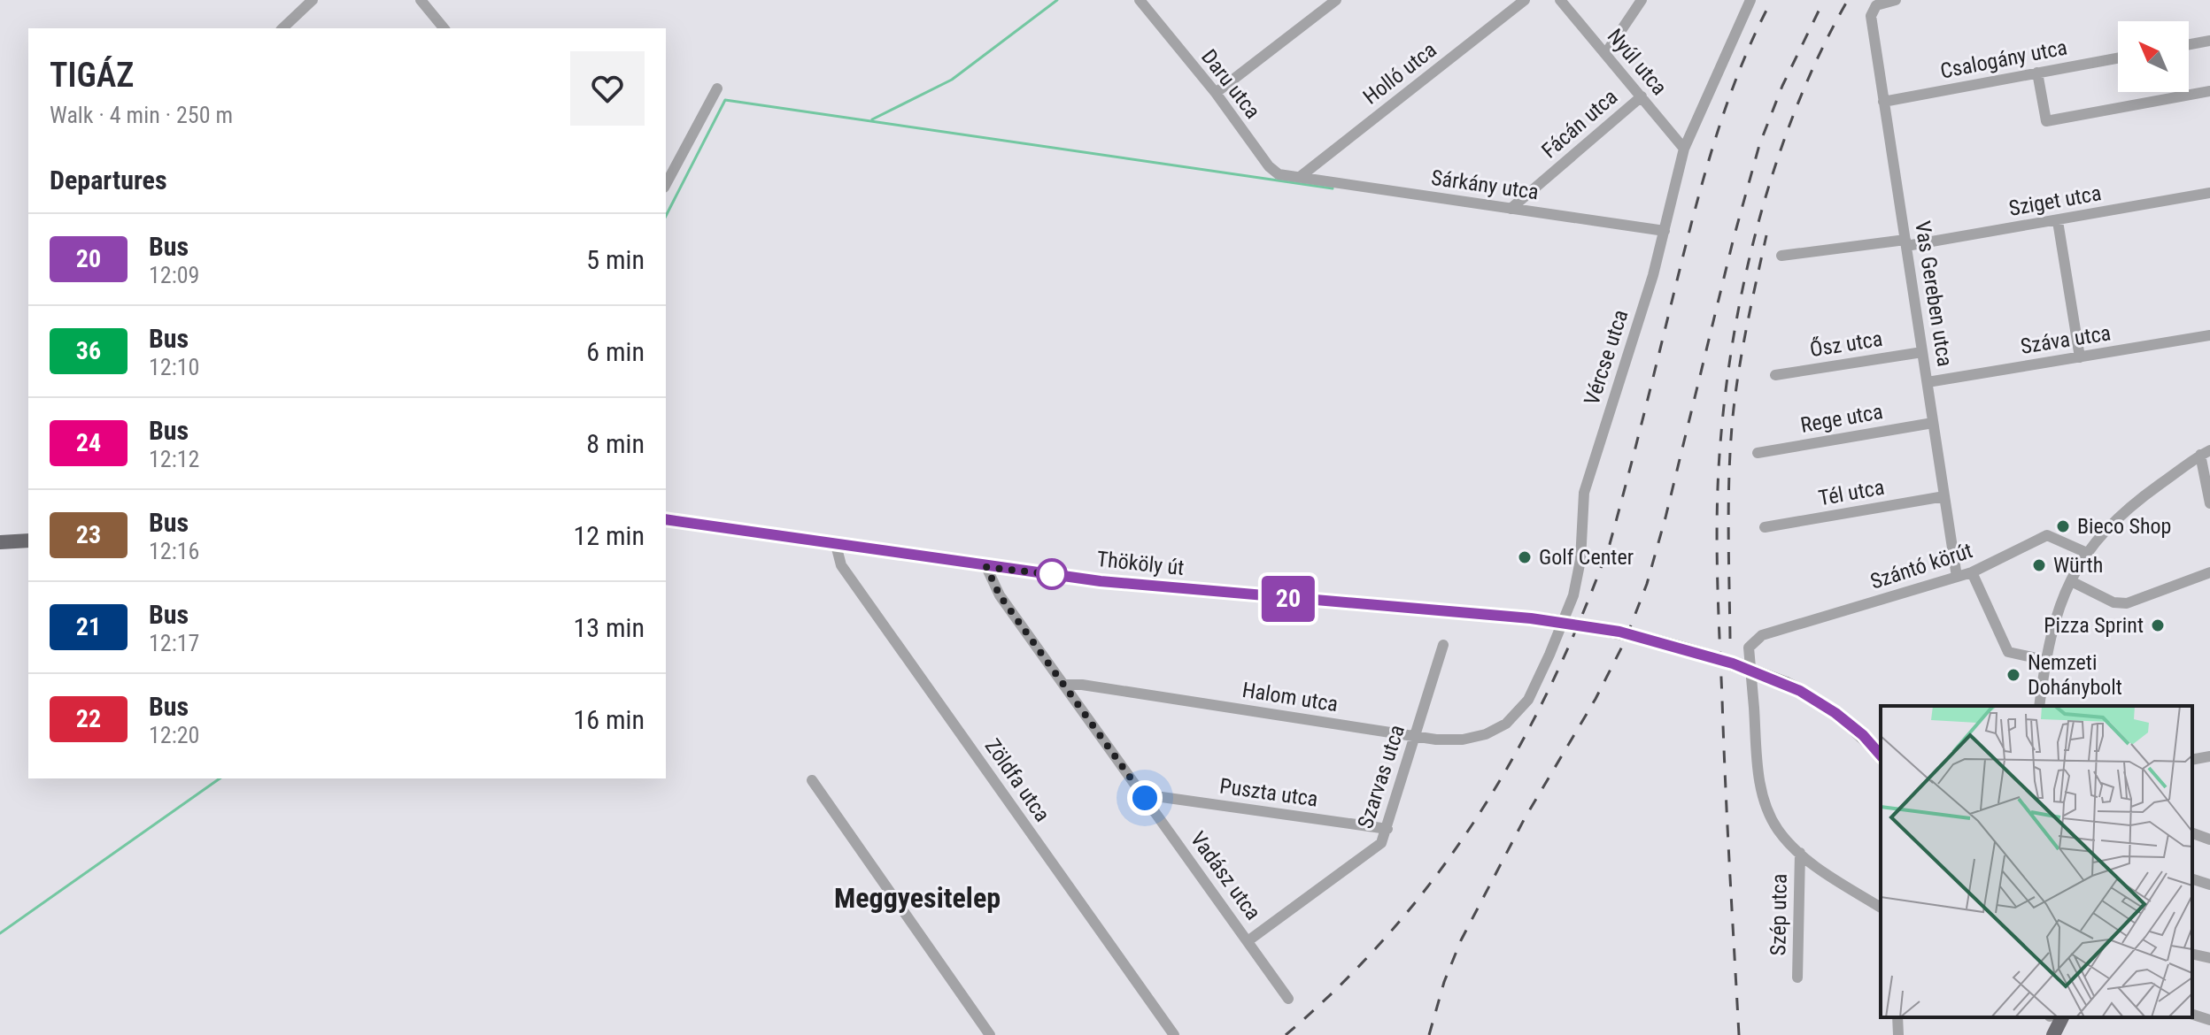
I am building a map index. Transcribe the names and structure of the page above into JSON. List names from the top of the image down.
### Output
{
  "streets": {
    "main road": ["Thököly út"],
    "street": [
      "Csalogány utca",
      "Nyúl utca",
      "Holló utca",
      "Daru utca",
      "Fácán utca",
      "Sárkány utca",
      "Sziget utca",
      "Vas Gereben utca",
      "Száva utca",
      "Ősz utca",
      "Vércse utca",
      "Rege utca",
      "Tél utca",
      "Szántó körút",
      "Halom utca",
      "Szarvas utca",
      "Zöldfa utca",
      "Puszta utca",
      "Vadász utca",
      "Szép utca"
    ]
  },
  "crossings": [
    ["Csalogány utca", "Vas Gereben utca"],
    ["Nyúl utca", "Fácán utca"],
    ["Nyúl utca", "Vércse utca"],
    ["Holló utca", "Daru utca"],
    ["Holló utca", "Sárkány utca"],
    ["Daru utca", "Sárkány utca"],
    ["Fácán utca", "Sárkány utca"],
    ["Sárkány utca", "Vércse utca"],
    ["Sziget utca", "Vas Gereben utca"],
    ["Vas Gereben utca", "Száva utca"],
    ["Vas Gereben utca", "Ősz utca"],
    ["Vas Gereben utca", "Rege utca"],
    ["Vas Gereben utca", "Tél utca"],
    ["Vas Gereben utca", "Szántó körút"],
    ["Vércse utca", "Halom utca"],
    ["Thököly út", "Zöldfa utca"],
    ["Thököly út", "Vadász utca"],
    ["Szántó körút", "Szép utca"],
    ["Halom utca", "Szarvas utca"],
    ["Halom utca", "Vadász utca"],
    ["Szarvas utca", "Puszta utca"],
    ["Szarvas utca", "Vadász utca"],
    ["Puszta utca", "Vadász utca"]
  ],
  "districts": ["Meggyesitelep"],
  "places": [
    "Bieco Shop",
    "Golf Center",
    "Würth",
    "Pizza Sprint",
    "Nemzeti Dohánybolt"
  ],
  "lines": ["bus line 20"],
  "north": "top left",
  "page": {
    "on_map": "20",
    "heading": [
      ["TIGÁZ", "Walk · 4 min · 250 m"],
      "Departures"
    ],
    "list": [
      {
        "mark": "20",
        "name": "Bus",
        "note": "12:09",
        "value": "5 min"
      },
      {
        "mark": "36",
        "name": "Bus",
        "note": "12:10",
        "value": "6 min"
      },
      {
        "mark": "24",
        "name": "Bus",
        "note": "12:12",
        "value": "8 min"
      },
      {
        "mark": "23",
        "name": "Bus",
        "note": "12:16",
        "value": "12 min"
      },
      {
        "mark": "21",
        "name": "Bus",
        "note": "12:17",
        "value": "13 min"
      },
      {
        "mark": "22",
        "name": "Bus",
        "note": "12:20",
        "value": "16 min"
      }
    ]
  }
}
